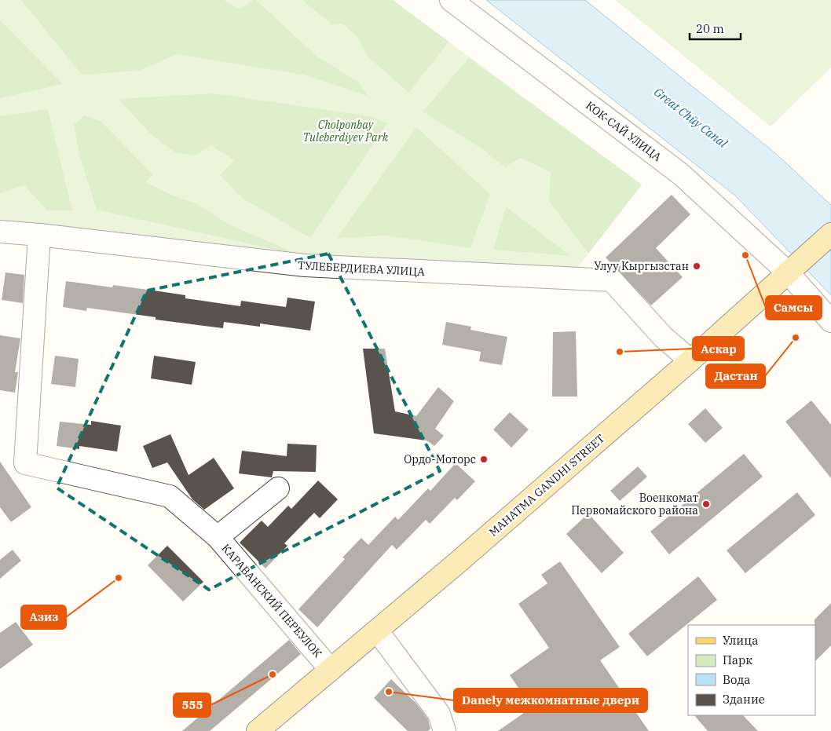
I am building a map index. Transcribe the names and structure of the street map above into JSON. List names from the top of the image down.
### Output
{
  "streets": {
    "main road": ["MAHATMA GANDHI STREET"],
    "street": ["КОК-САЙ УЛИЦА", "ТУЛЕБЕРДИЕВА УЛИЦА", "КАРАВАНСКИЙ ПЕРЕУЛОК"]
  },
  "crossings": [
    ["КОК-САЙ УЛИЦА", "MAHATMA GANDHI STREET"],
    ["ТУЛЕБЕРДИЕВА УЛИЦА", "MAHATMA GANDHI STREET"],
    ["MAHATMA GANDHI STREET", "КАРАВАНСКИЙ ПЕРЕУЛОК"]
  ],
  "water": ["Great Chüy Canal"],
  "parks": ["Cholponbay Tuleberdiyev Park"],
  "places": [
    "Самсы",
    "Улуу Кыргызстан",
    "Дастан",
    "Аскар",
    "Ордо-Моторс",
    "Военкомат Первомайского района",
    "Азиз",
    "555",
    "Danely межкомнатные двери"
  ],
  "legend": [
    "Улица",
    "Парк",
    "Вода",
    "Здание"
  ],
  "scale_bar": "20 m"
}
